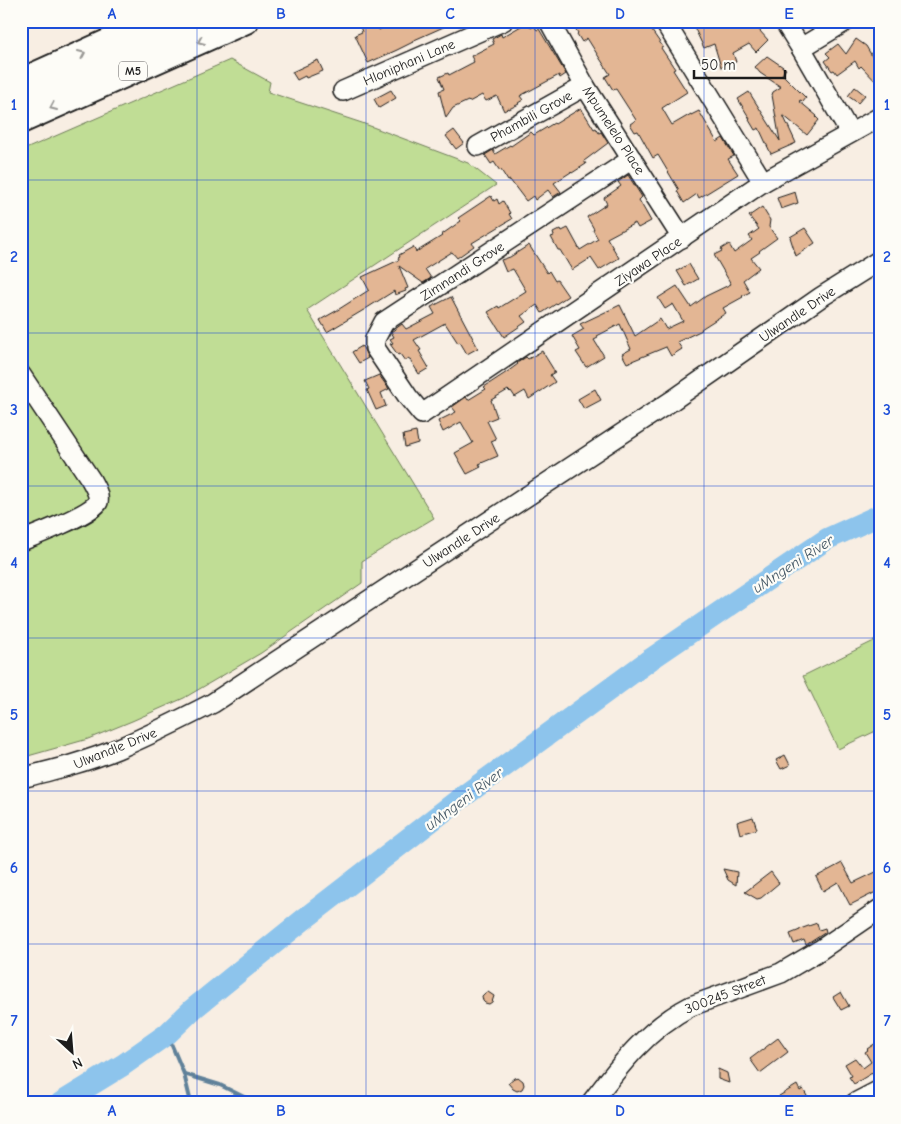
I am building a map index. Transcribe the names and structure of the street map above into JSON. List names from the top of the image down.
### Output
{
  "streets": {
    "main road": ["M5"],
    "street": [
      "Hloniphani Lane",
      "Phambili Grove",
      "Mpumelelo Place",
      "Ziyawa Place",
      "Zimnandi Grove",
      "Ulwandle Drive",
      "300245 Street"
    ]
  },
  "crossings": [
    ["Phambili Grove", "Mpumelelo Place"],
    ["Mpumelelo Place", "Ziyawa Place"],
    ["Mpumelelo Place", "Zimnandi Grove"],
    ["Ziyawa Place", "Zimnandi Grove"]
  ],
  "water": ["uMngeni River"],
  "scale_bar": "50 m",
  "north": "bottom right",
  "grid": {
    "columns": [
      "A",
      "B",
      "C",
      "D",
      "E"
    ],
    "rows": [
      "1",
      "2",
      "3",
      "4",
      "5",
      "6",
      "7"
    ]
  }
}
